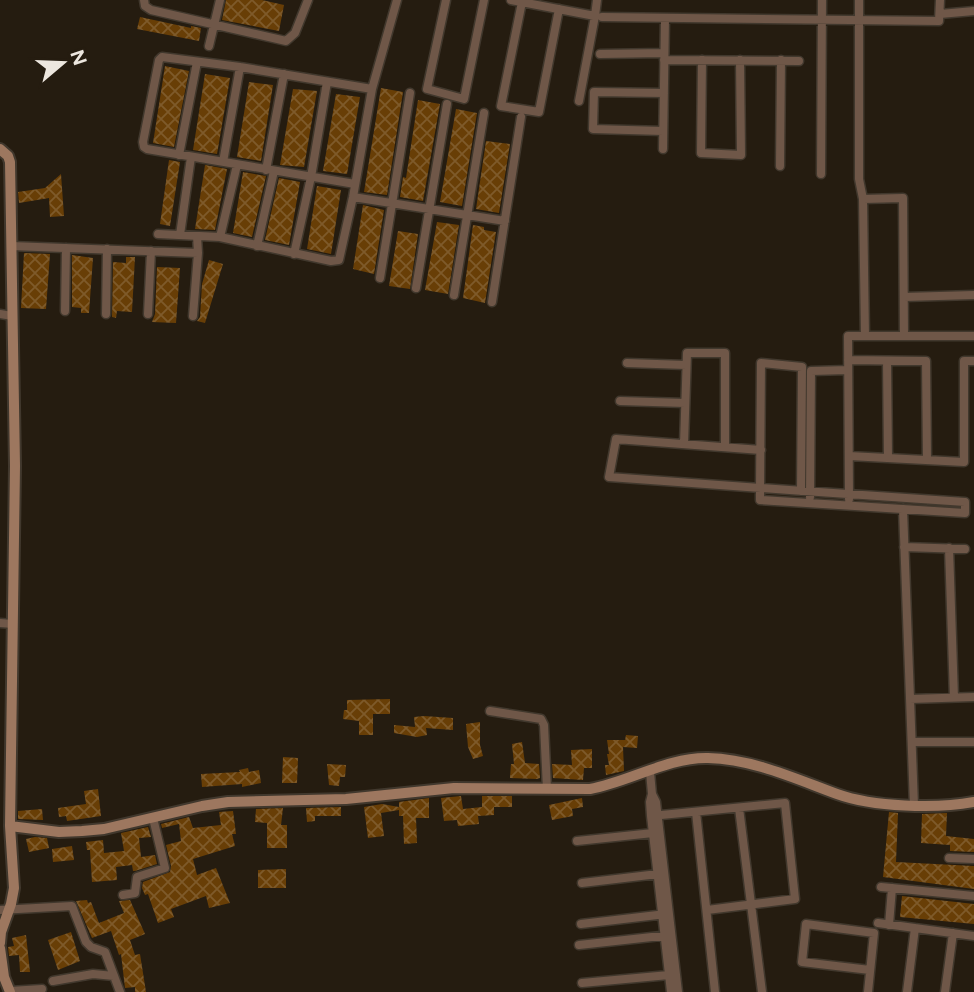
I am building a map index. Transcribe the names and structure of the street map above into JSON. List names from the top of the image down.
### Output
{
  "north": "right"
}
